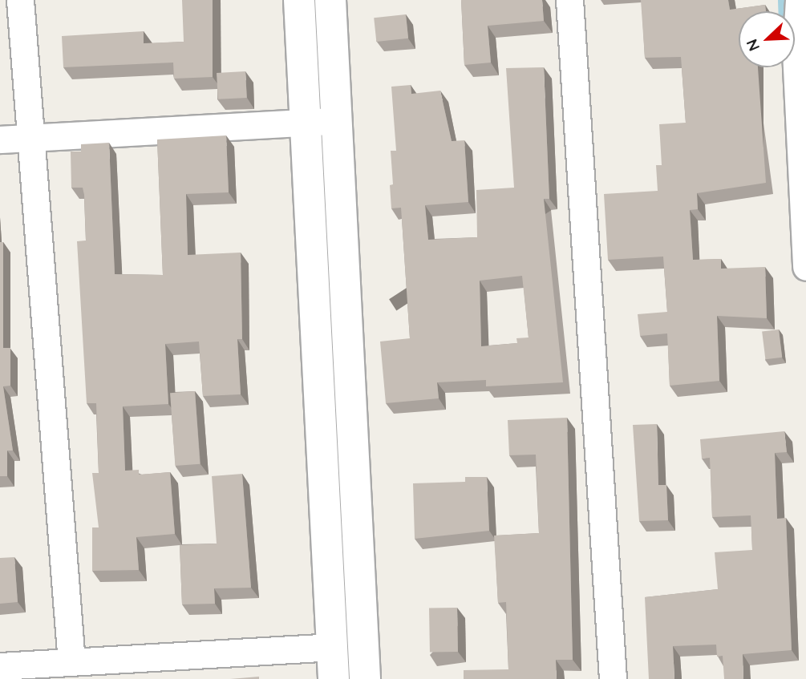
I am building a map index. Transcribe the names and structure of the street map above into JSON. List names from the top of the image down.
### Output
{
  "north": "bottom left"
}
